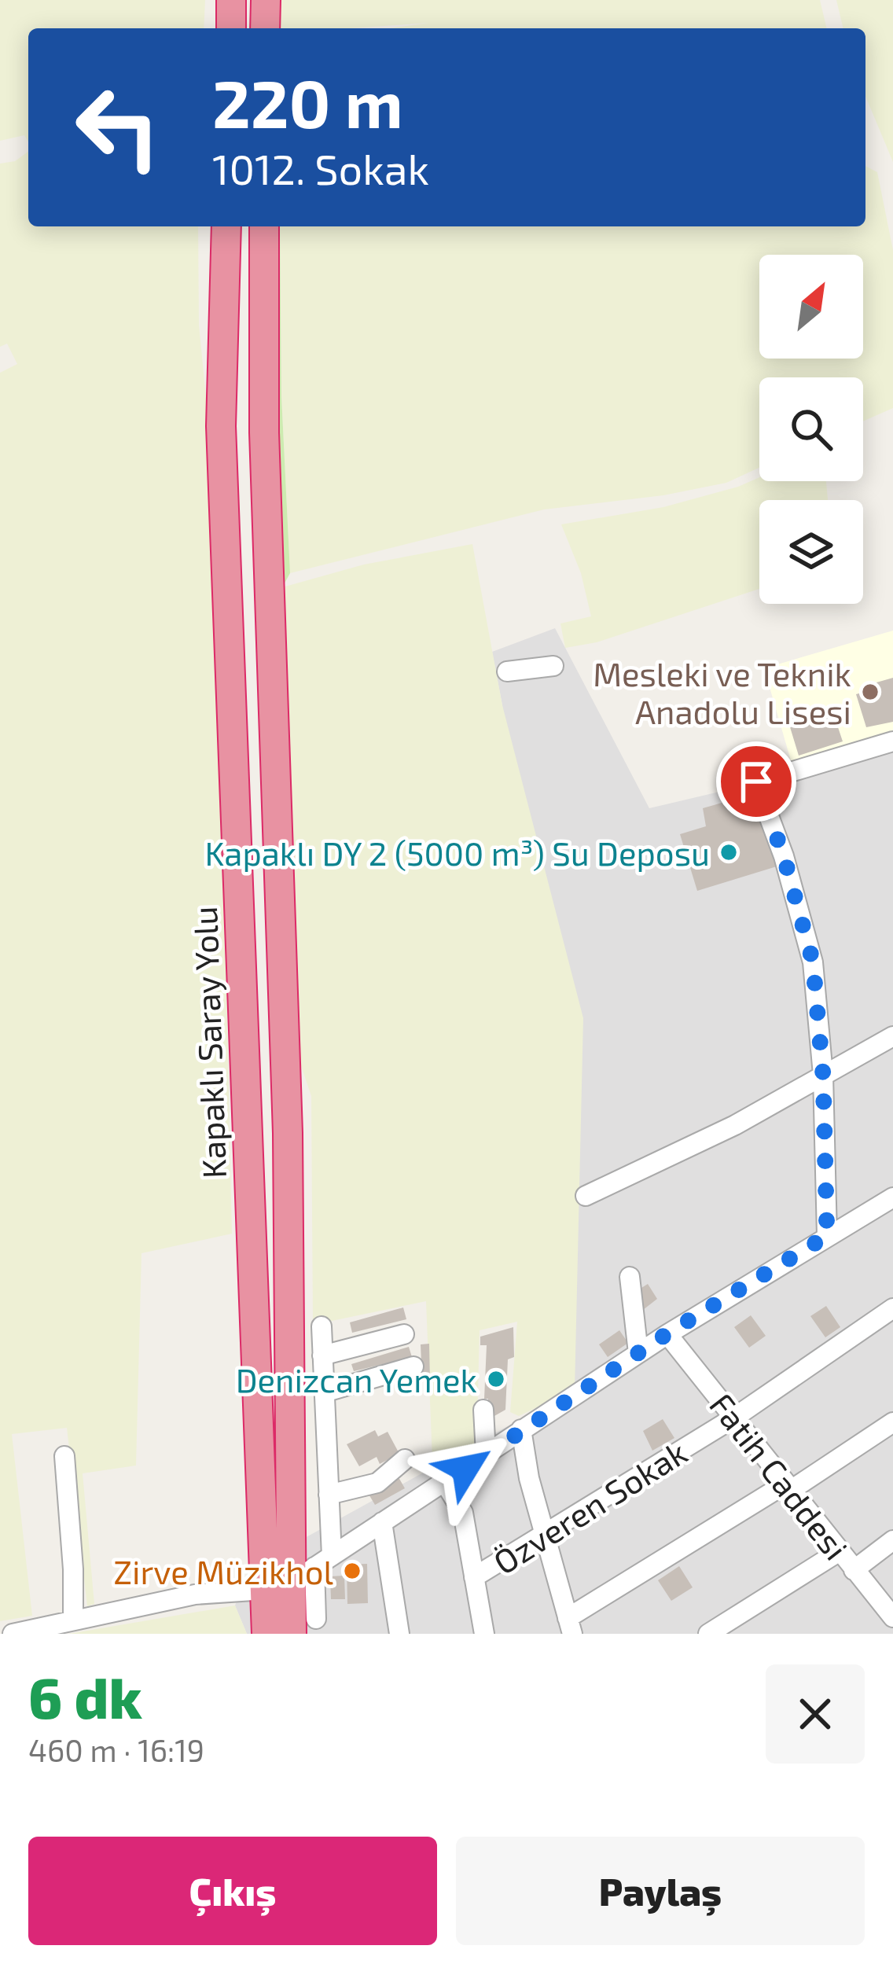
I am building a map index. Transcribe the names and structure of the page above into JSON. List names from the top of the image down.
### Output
{
  "streets": {
    "highway": ["Kapaklı Saray Yolu"],
    "street": ["Fatih Caddesi", "Özveren Sokak"]
  },
  "crossings": [
    ["Fatih Caddesi", "Özveren Sokak"]
  ],
  "places": [
    "Mesleki ve Teknik Anadolu Lisesi",
    "Kapaklı DY 2 (5000 m³) Su Deposu",
    "Denizcan Yemek",
    "Zirve Müzikhol"
  ],
  "north": "top right",
  "page": {
    "turn": ["220 m", "1012. Sokak"],
    "heading": ["6 dk", "460 m · 16:19"],
    "buttons": ["Çıkış", "Paylaş"]
  }
}
